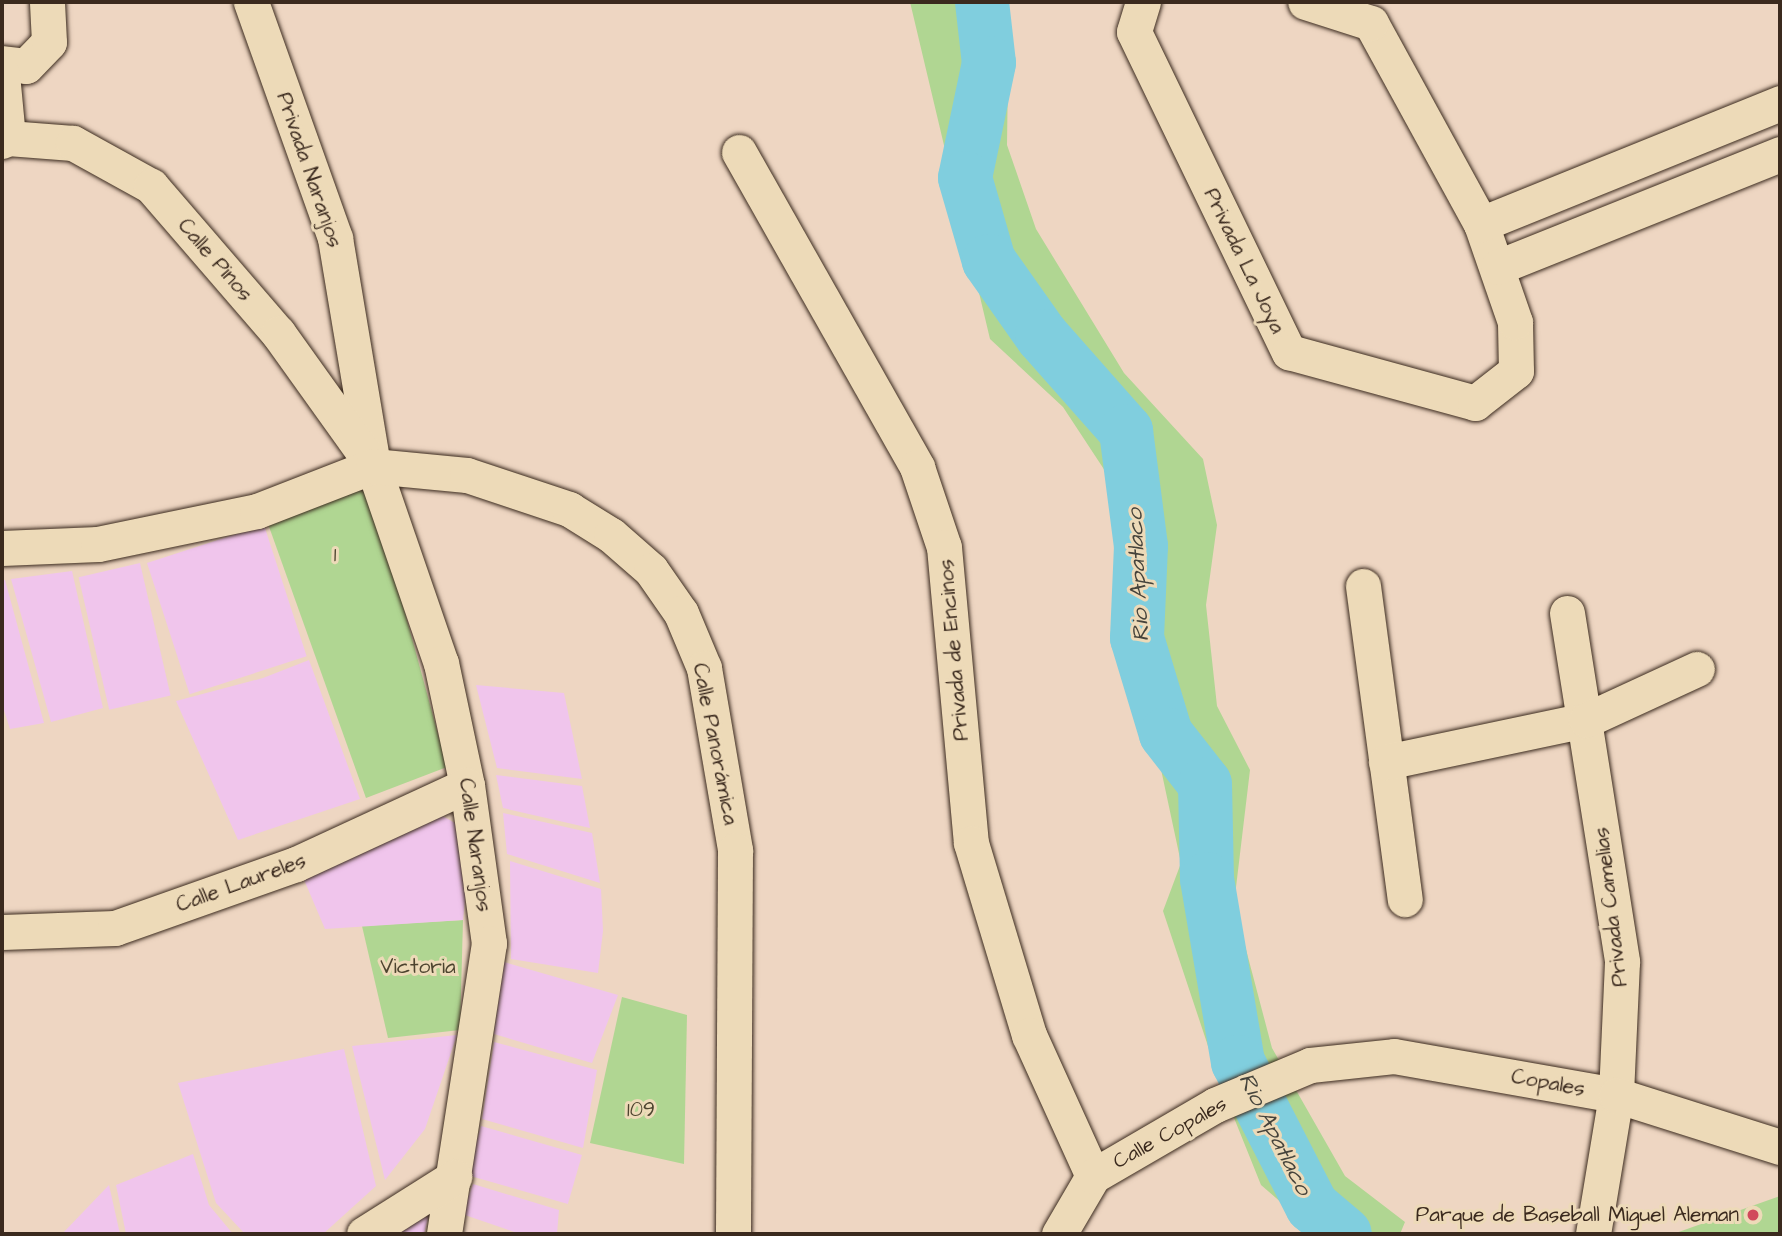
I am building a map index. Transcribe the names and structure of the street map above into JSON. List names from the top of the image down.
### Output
{
  "streets": {
    "street": [
      "Privada Naranjos",
      "Calle Pinos",
      "Privada La Joya",
      "Privada de Encinos",
      "Calle Panorámica",
      "Calle Naranjos",
      "Calle Laureles",
      "Privada Camelias",
      "Copales",
      "Calle Copales"
    ]
  },
  "crossings": [
    ["Privada Naranjos", "Calle Pinos"],
    ["Privada Naranjos", "Calle Panorámica"],
    ["Privada Naranjos", "Calle Naranjos"],
    ["Calle Pinos", "Calle Panorámica"],
    ["Calle Pinos", "Calle Naranjos"],
    ["Privada de Encinos", "Calle Copales"],
    ["Calle Panorámica", "Calle Naranjos"],
    ["Calle Naranjos", "Calle Laureles"],
    ["Privada Camelias", "Copales"],
    ["Copales", "Calle Copales"]
  ],
  "water": ["Rio Apatlaco"],
  "parks": ["1", "Victoria", "109"],
  "places": ["Parque de Baseball Miguel Aleman"]
}
